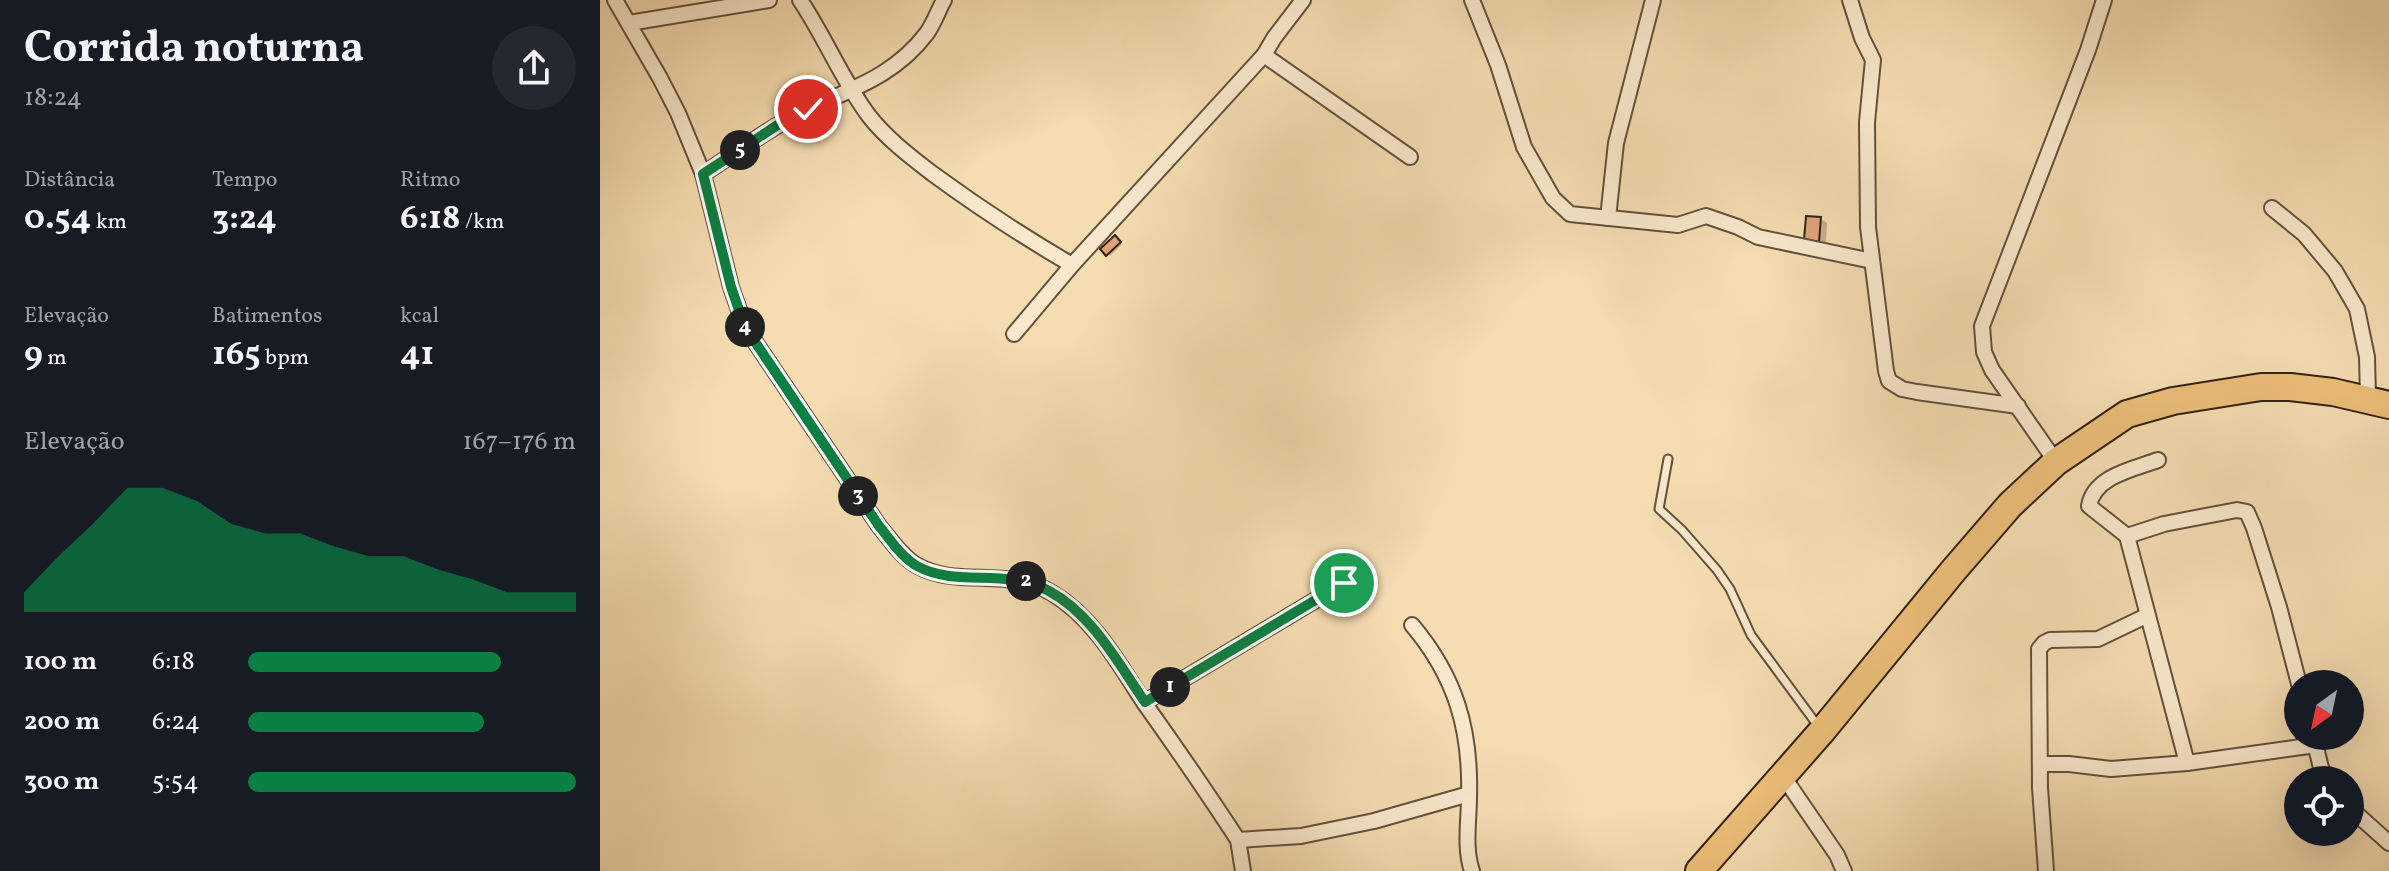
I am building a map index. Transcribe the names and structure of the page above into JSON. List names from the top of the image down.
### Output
{
  "north": "bottom left",
  "page": {
    "heading": ["Corrida noturna", "18:24"],
    "pins": [
      "5",
      "4",
      "3",
      "2",
      "1"
    ],
    "stats": [
      ["Distância", "0.54 km"],
      ["Tempo", "3:24"],
      ["Ritmo", "6:18 /km"],
      ["Elevação", "9 m"],
      ["Batimentos", "165 bpm"],
      ["kcal", "41"]
    ],
    "chart": ["Elevação", "167–176 m"],
    "list": [
      {
        "name": "100 m",
        "note": "6:18"
      },
      {
        "name": "200 m",
        "note": "6:24"
      },
      {
        "name": "300 m",
        "note": "5:54"
      }
    ]
  }
}
